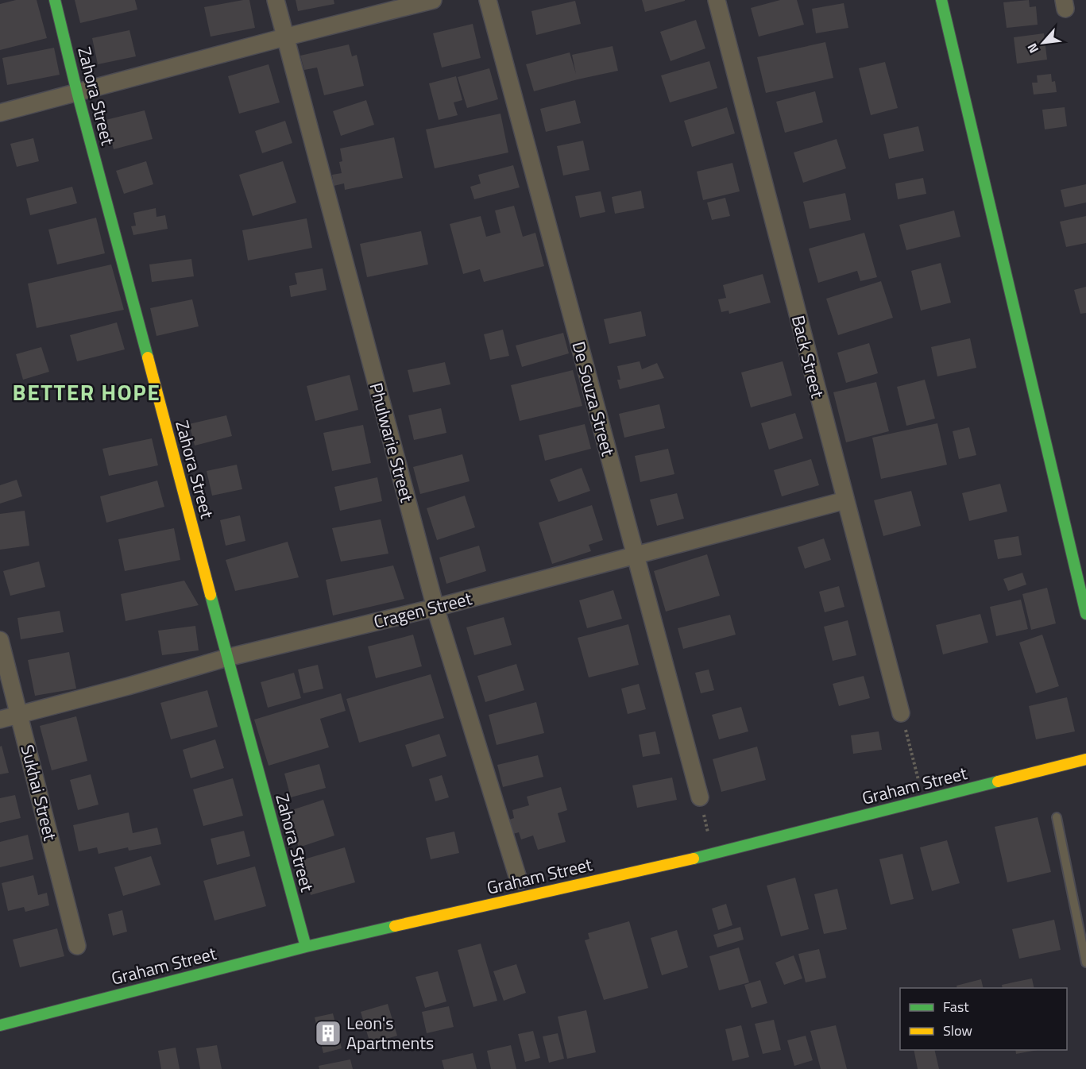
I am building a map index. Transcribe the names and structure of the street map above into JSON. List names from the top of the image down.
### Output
{
  "streets": {
    "street": [
      "Zahora Street",
      "Back Street",
      "De Souza Street",
      "Phulwarie Street",
      "Cragen Street",
      "Graham Street",
      "Sukhai Street"
    ]
  },
  "crossings": [
    ["Zahora Street", "Cragen Street"],
    ["Zahora Street", "Graham Street"],
    ["Back Street", "Cragen Street"],
    ["De Souza Street", "Cragen Street"],
    ["Phulwarie Street", "Cragen Street"],
    ["Cragen Street", "Sukhai Street"]
  ],
  "districts": ["BETTER HOPE"],
  "places": {
    "building": ["Leon's Apartments"]
  },
  "legend": ["Fast", "Slow"],
  "north": "bottom left"
}
